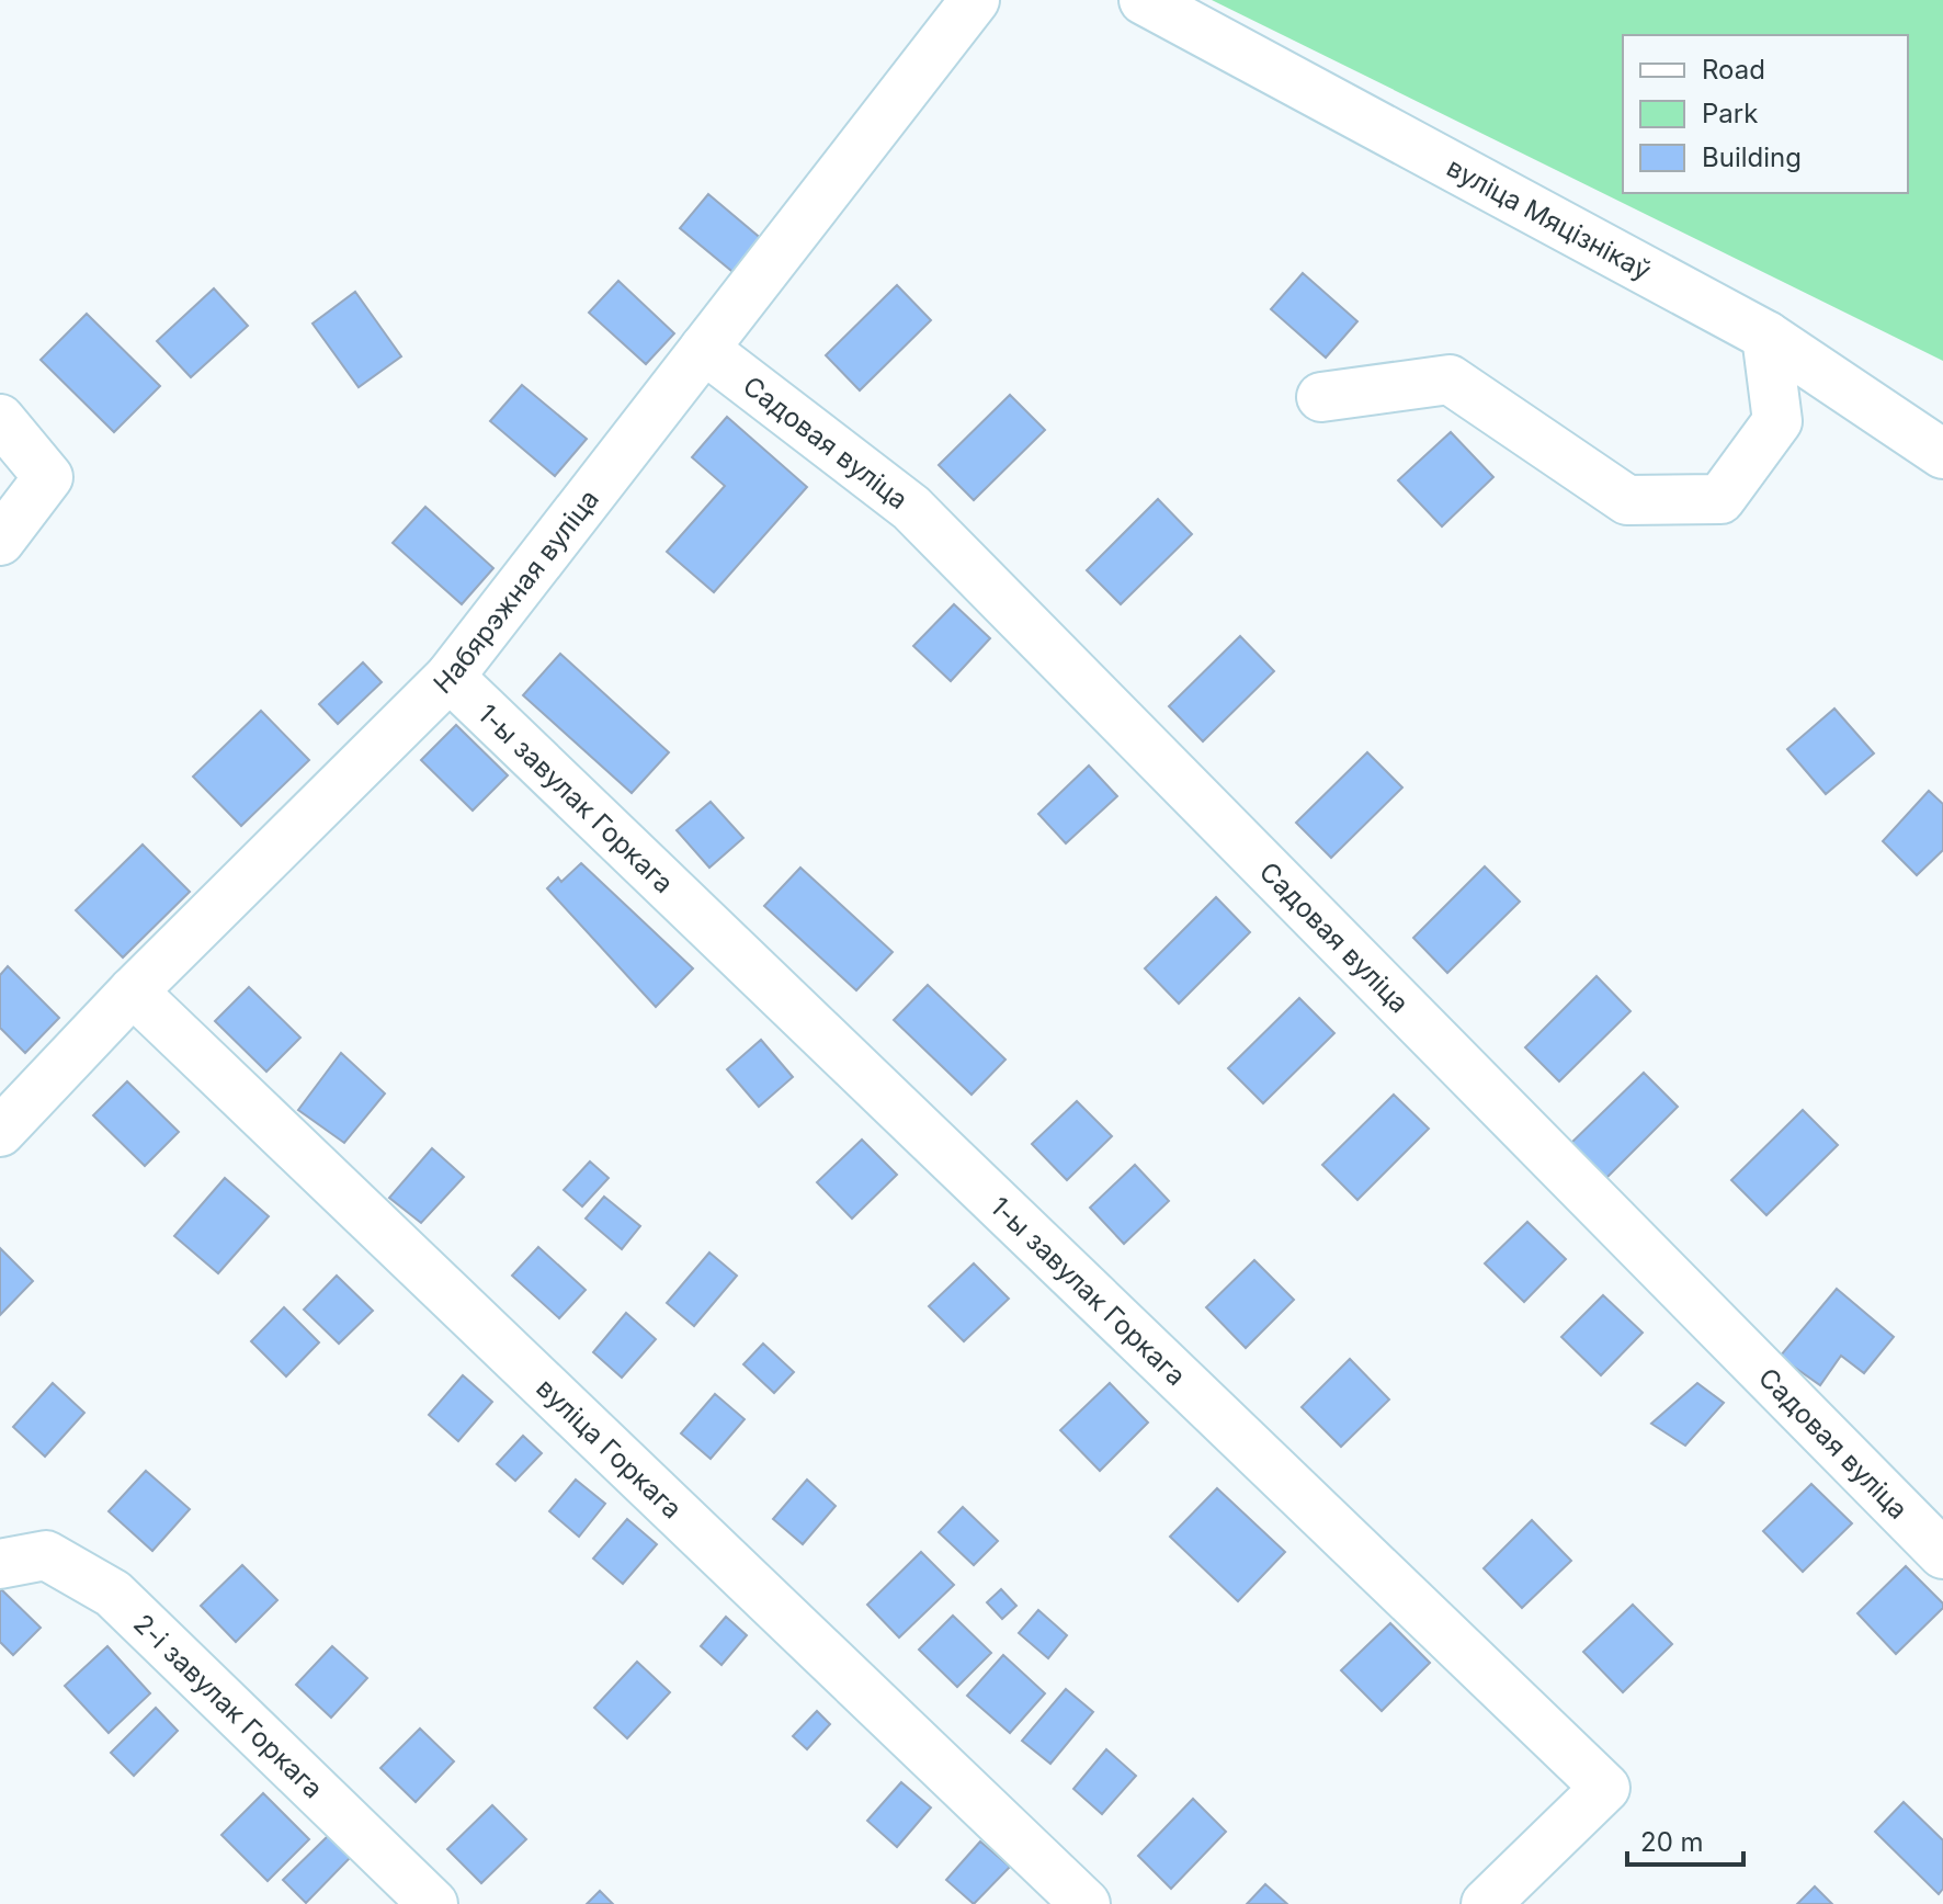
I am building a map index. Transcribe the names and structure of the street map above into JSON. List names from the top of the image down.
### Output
{
  "streets": {
    "street": [
      "вуліца Мяцізнікаў",
      "Садовая вуліца",
      "Набярэжная вуліца",
      "1-ы завулак Горкага",
      "вуліца Горкага",
      "2-і завулак Горкага"
    ]
  },
  "crossings": [
    ["Садовая вуліца", "Набярэжная вуліца"],
    ["Набярэжная вуліца", "1-ы завулак Горкага"],
    ["Набярэжная вуліца", "вуліца Горкага"]
  ],
  "legend": ["Road", "Park", "Building"],
  "scale_bar": "20 m"
}
